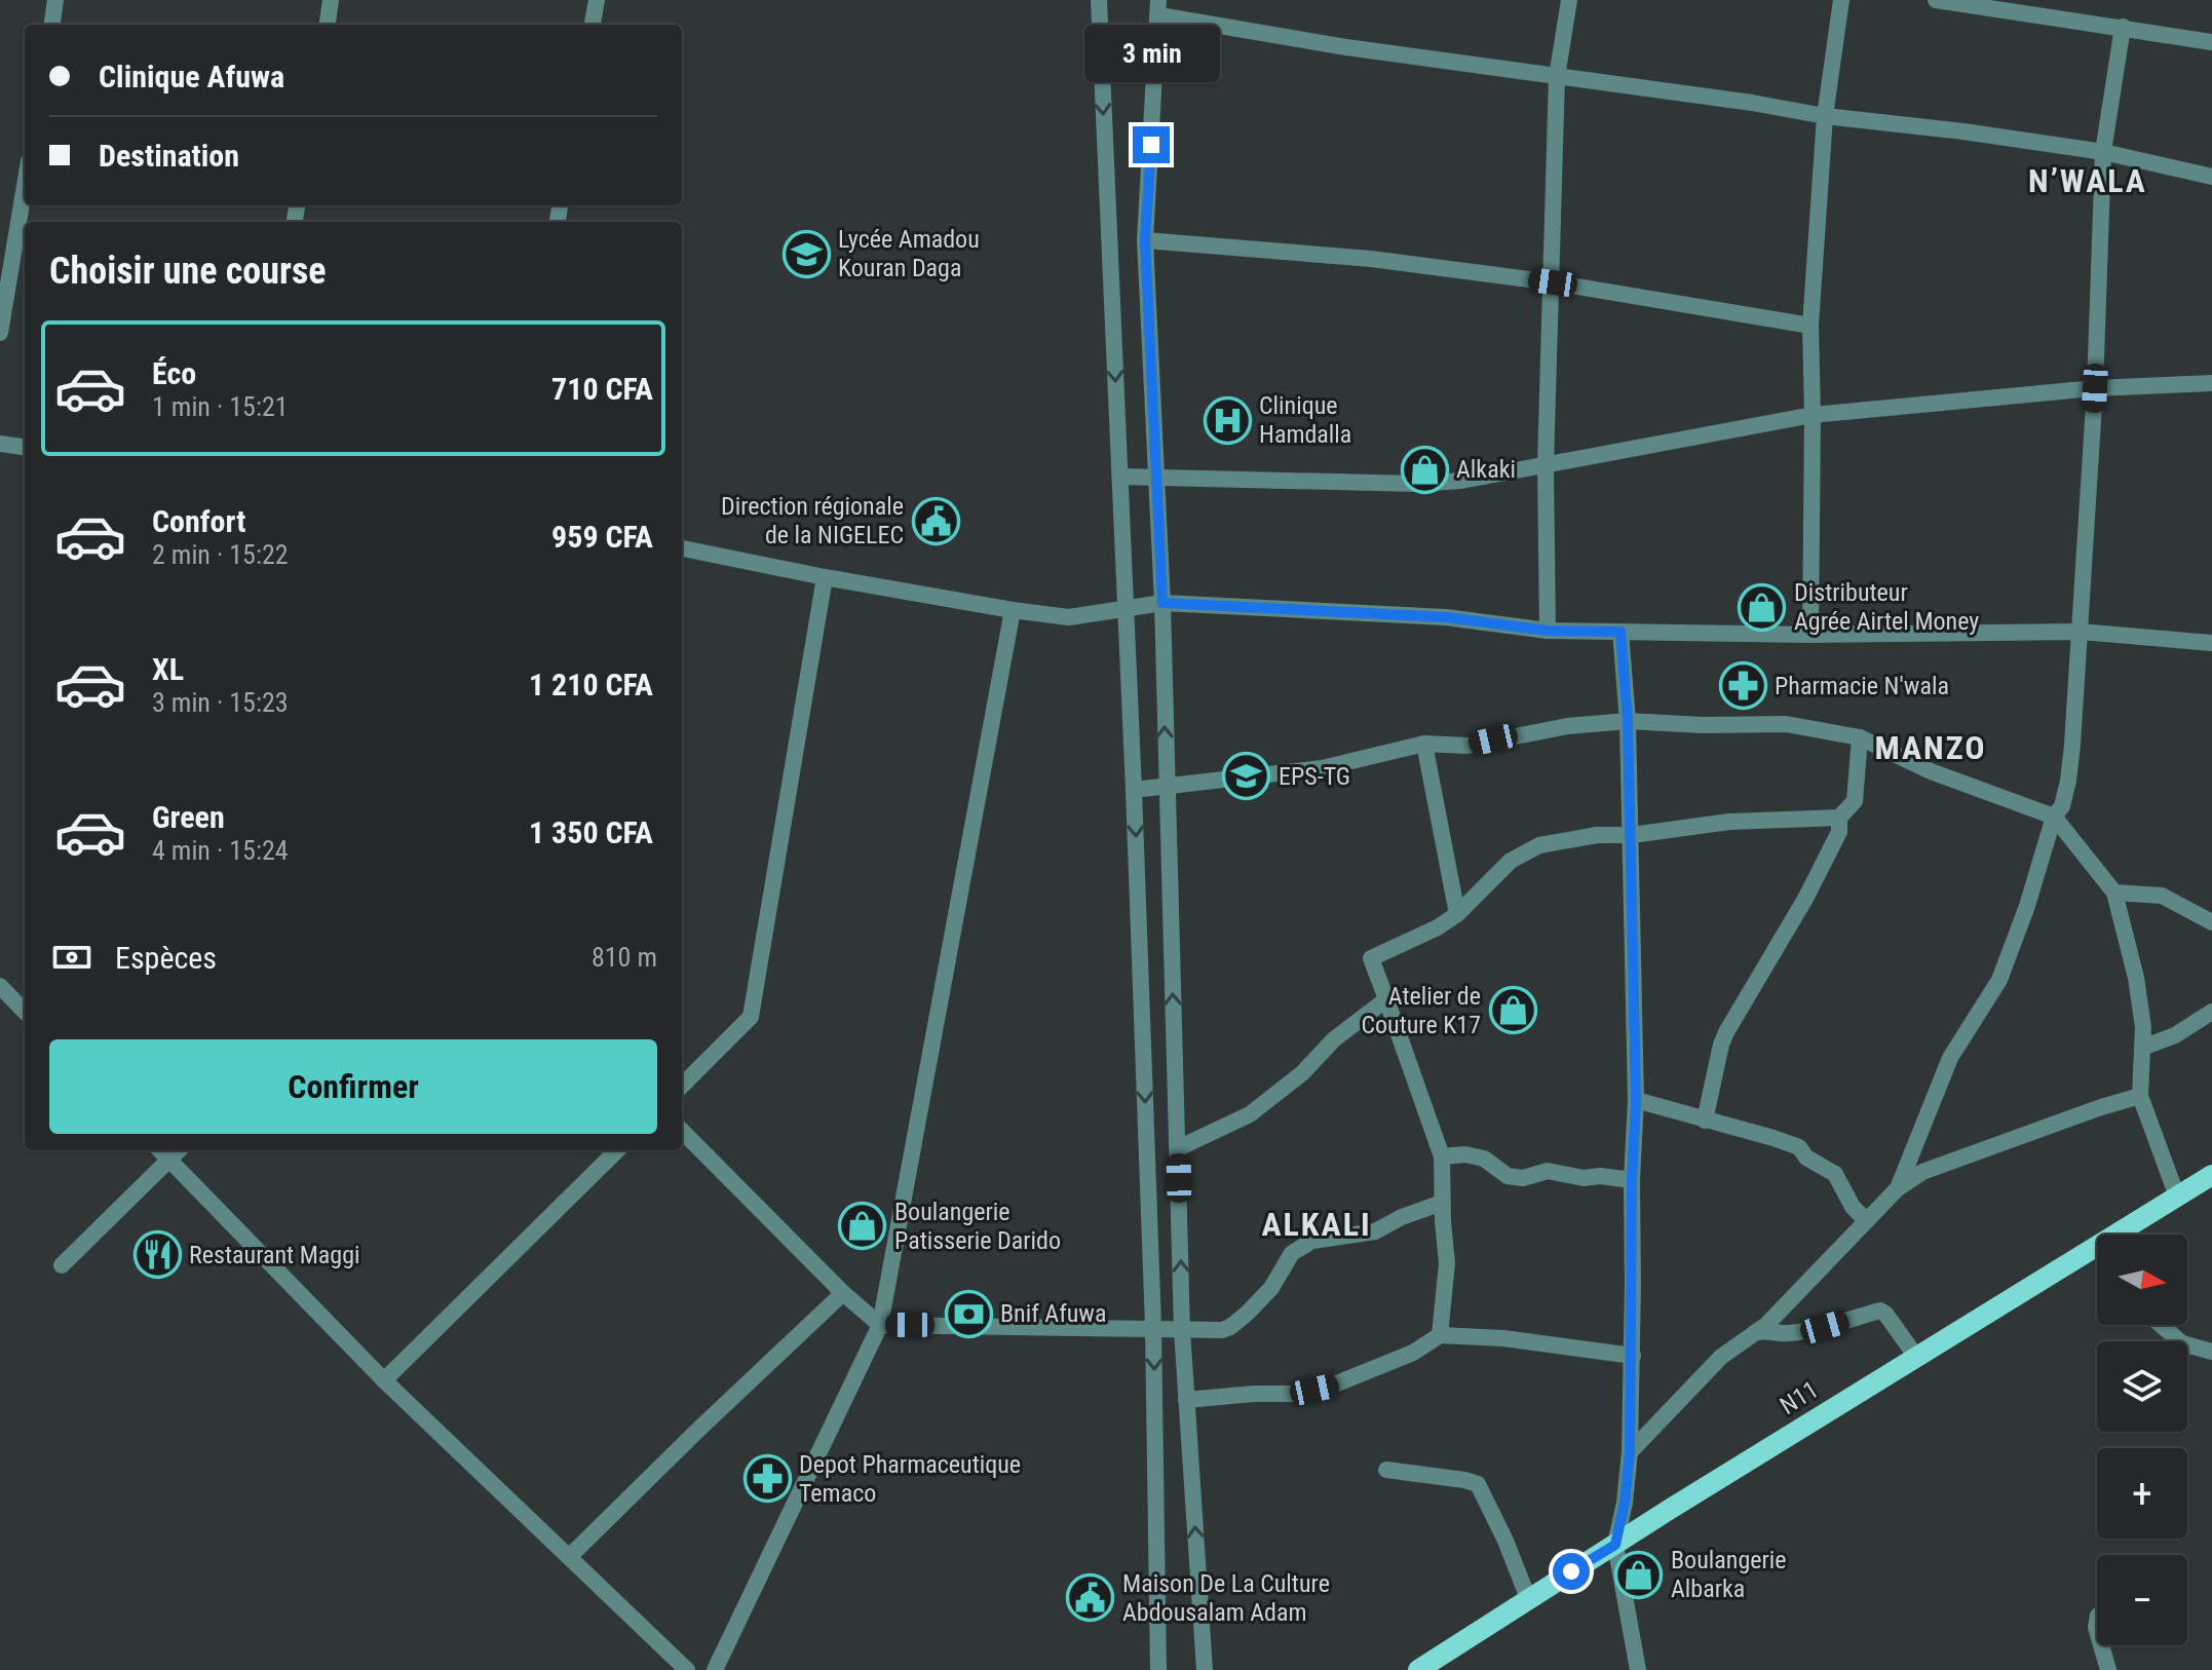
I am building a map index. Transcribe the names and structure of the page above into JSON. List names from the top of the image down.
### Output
{
  "streets": {
    "main road": ["N11"]
  },
  "districts": ["N’WALA", "MANZO", "ALKALI"],
  "places": {
    "school or university": ["Lycée Amadou Kouran Daga", "EPS-TG"],
    "hospital": ["Clinique Hamdalla"],
    "shop": [
      "Alkaki",
      "Distributeur Agrée Airtel Money",
      "Atelier de Couture K17",
      "Boulangerie Patisserie Darido",
      "Boulangerie Albarka"
    ],
    "public building": ["Direction régionale de la NIGELEC", "Maison De La Culture Abdousalam Adam"],
    "pharmacy": ["Pharmacie N'wala", "Depot Pharmaceutique Temaco"],
    "restaurant": ["Restaurant Maggi"],
    "bank": ["Bnif Afuwa"]
  },
  "north": "right",
  "page": {
    "bubble": "3 min",
    "banner": ["Clinique Afuwa", "Destination"],
    "heading": "Choisir une course",
    "list": [
      {
        "name": "Éco",
        "note": "1 min · 15:21",
        "value": "710 CFA"
      },
      {
        "name": "Confort",
        "note": "2 min · 15:22",
        "value": "959 CFA"
      },
      {
        "name": "XL",
        "note": "3 min · 15:23",
        "value": "1 210 CFA"
      },
      {
        "name": "Green",
        "note": "4 min · 15:24",
        "value": "1 350 CFA"
      }
    ],
    "pay": ["Espèces", "810 m"],
    "buttons": "Confirmer",
    "map_buttons": ["+", "−"]
  }
}
